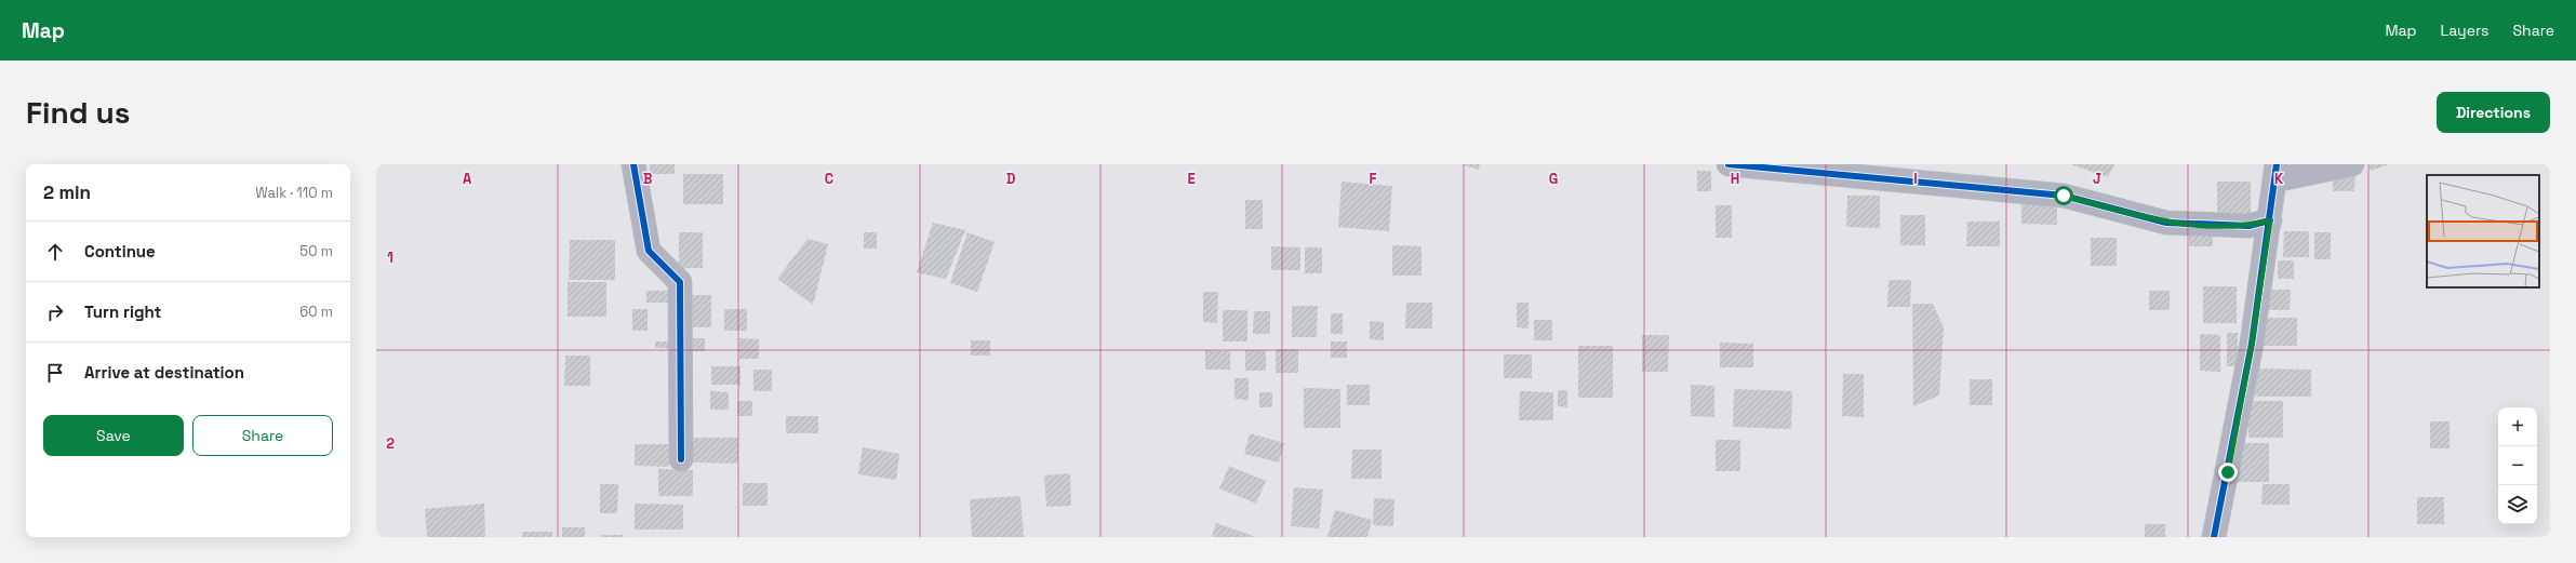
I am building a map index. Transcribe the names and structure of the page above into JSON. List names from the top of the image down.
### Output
{
  "page": {
    "header": "Map",
    "nav": ["Map", "Layers", "Share"],
    "buttons": [
      "Directions",
      ["Save", "Share"]
    ],
    "title": "Find us",
    "heading": ["2 min", "Walk · 110 m"],
    "list": [
      ["Continue", "50 m"],
      ["Turn right", "60 m"],
      "Arrive at destination"
    ],
    "map_buttons": ["+", "−"]
  },
  "grid": {
    "columns": [
      "A",
      "B",
      "C",
      "D",
      "E",
      "F",
      "G",
      "H",
      "I",
      "J",
      "K"
    ],
    "rows": ["1", "2"]
  }
}
